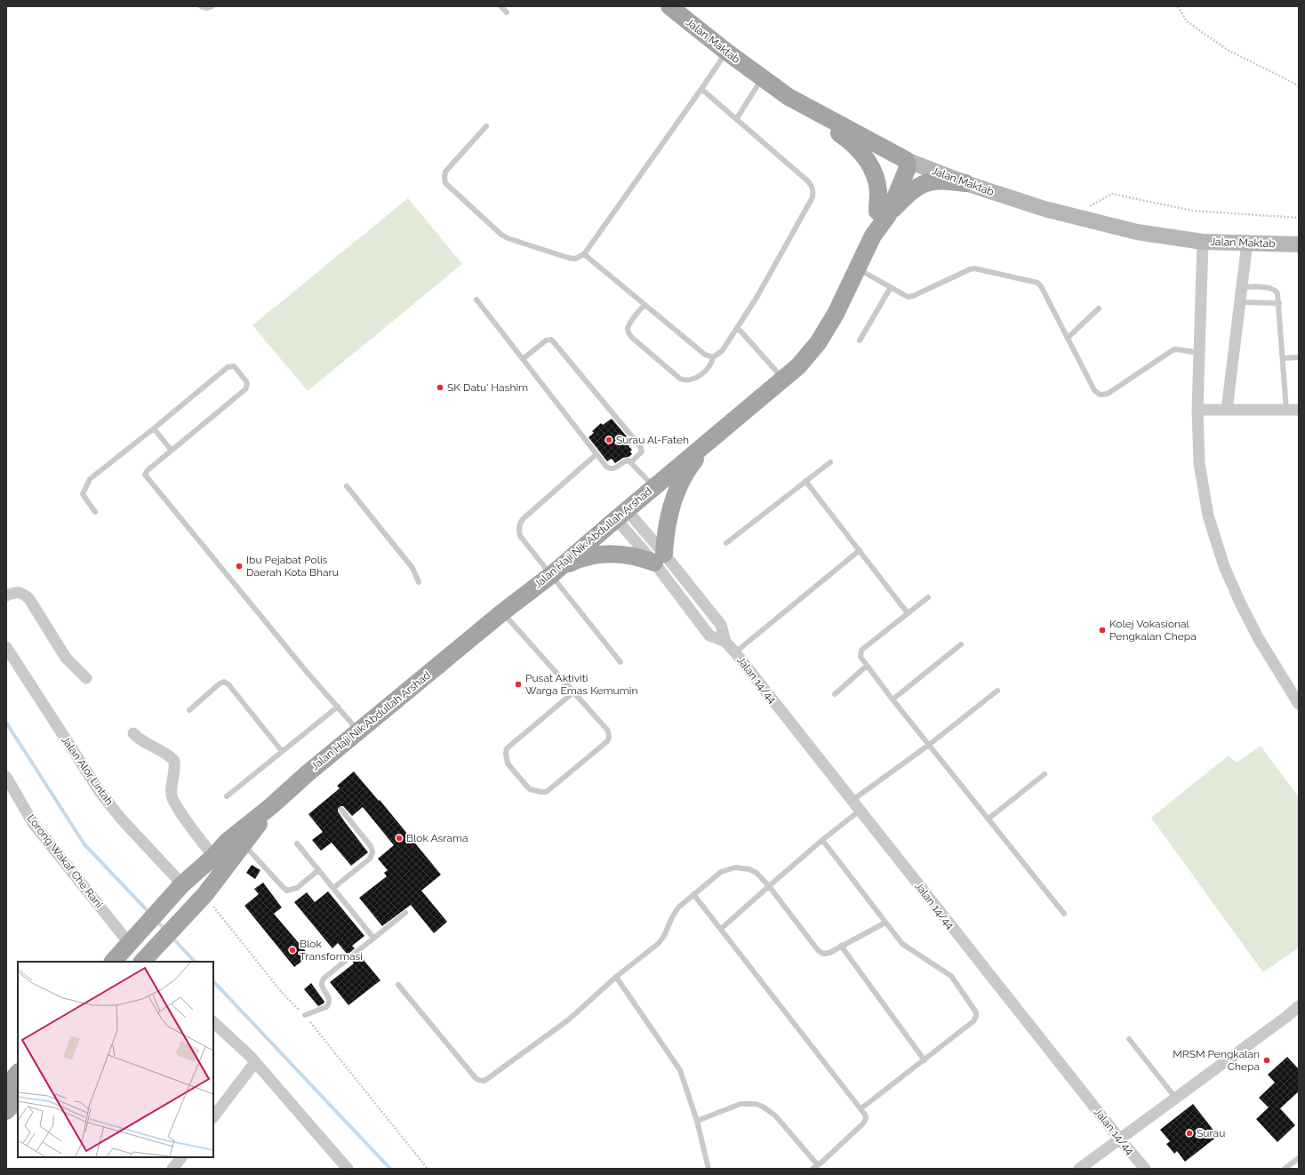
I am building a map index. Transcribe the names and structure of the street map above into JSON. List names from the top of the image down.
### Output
{
  "streets": {
    "main road": ["Jalan Maktab", "Jalan Haji Nik Abdullah Arshad"],
    "street": ["Jalan 14/44", "Jalan Alor Lintah", "Lorong Wakaf Che Rani"]
  },
  "crossings": [
    ["Jalan Maktab", "Jalan Haji Nik Abdullah Arshad"],
    ["Jalan Haji Nik Abdullah Arshad", "Jalan 14/44"],
    ["Jalan Haji Nik Abdullah Arshad", "Jalan Alor Lintah"],
    ["Jalan Haji Nik Abdullah Arshad", "Lorong Wakaf Che Rani"]
  ],
  "places": [
    "SK Datu' Hashim",
    "Surau Al-Fateh",
    "Ibu Pejabat Polis Daerah Kota Bharu",
    "Kolej Vokasional Pengkalan Chepa",
    "Pusat Aktiviti Warga Emas Kemumin",
    "Blok Asrama",
    "Blok Transformasi",
    "MRSM Pengkalan Chepa",
    "Surau"
  ]
}
